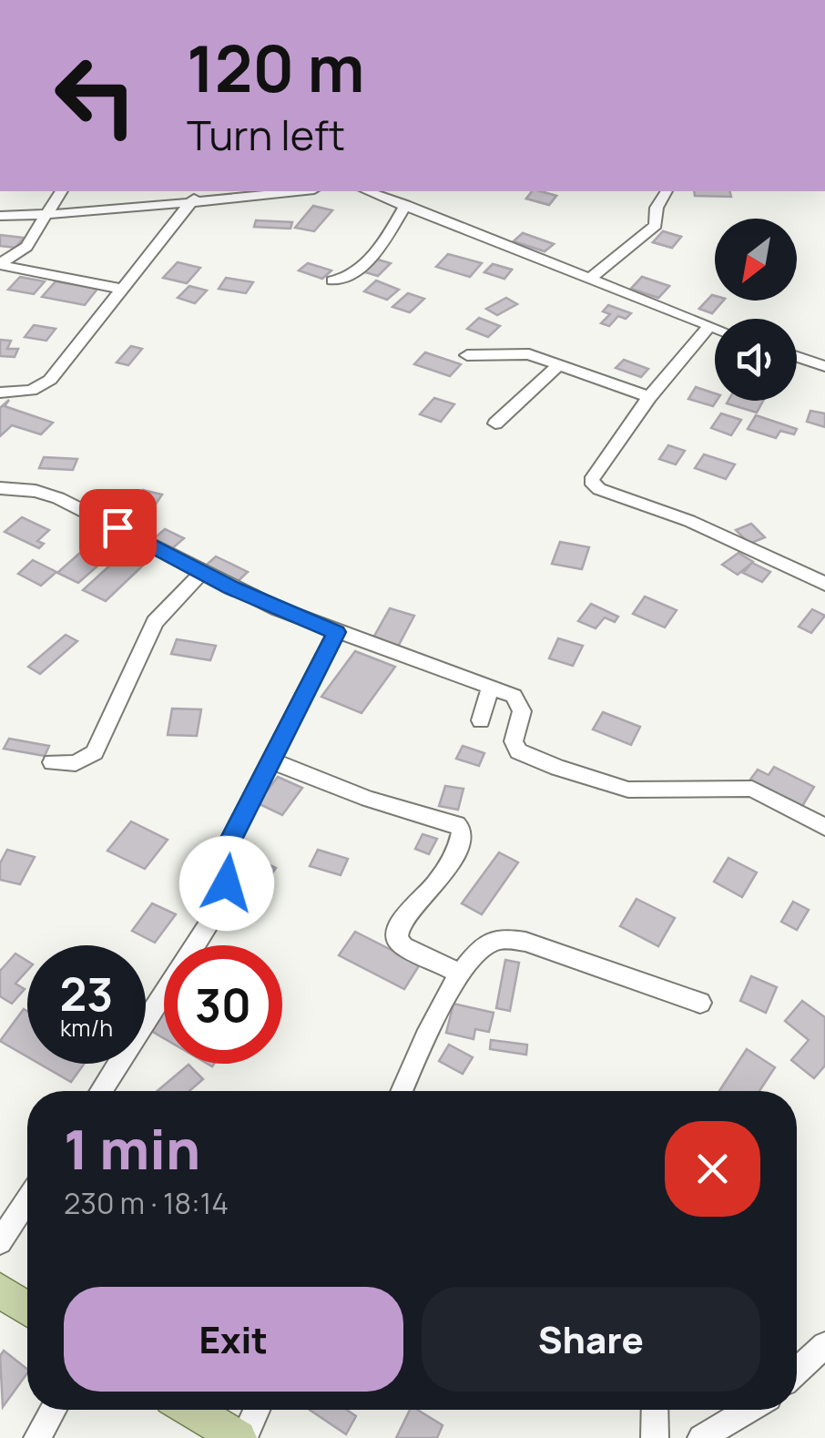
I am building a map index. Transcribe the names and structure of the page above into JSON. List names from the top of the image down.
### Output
{
  "north": "bottom left",
  "page": {
    "turn": ["120 m", "Turn left"],
    "speed": "23 km/h",
    "limit": "30",
    "heading": ["1 min", "230 m · 18:14"],
    "buttons": ["Exit", "Share"]
  }
}
